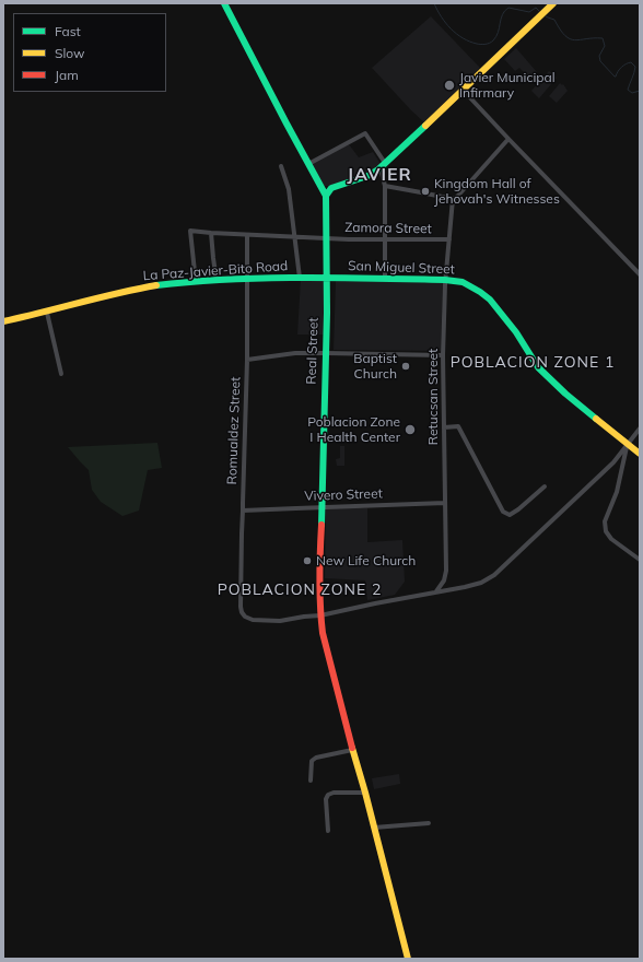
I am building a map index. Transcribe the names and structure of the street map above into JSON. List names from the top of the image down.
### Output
{
  "streets": {
    "main road": ["San Miguel Street", "La Paz-Javier-Bito Road", "Real Street"],
    "street": [
      "Zamora Street",
      "Retucsan Street",
      "Romualdez Street",
      "Vivero Street"
    ]
  },
  "crossings": [
    ["Zamora Street", "Real Street"],
    ["Zamora Street", "Retucsan Street"],
    ["San Miguel Street", "La Paz-Javier-Bito Road"],
    ["San Miguel Street", "Real Street"],
    ["San Miguel Street", "Retucsan Street"],
    ["La Paz-Javier-Bito Road", "Real Street"],
    ["La Paz-Javier-Bito Road", "Romualdez Street"],
    ["Real Street", "Romualdez Street"],
    ["Real Street", "Vivero Street"],
    ["Retucsan Street", "Vivero Street"],
    ["Romualdez Street", "Vivero Street"]
  ],
  "districts": ["JAVIER", "POBLACION ZONE 1", "POBLACION ZONE 2"],
  "places": [
    "Javier Municipal Infirmary",
    "Kingdom Hall of Jehovah's Witnesses",
    "Baptist Church",
    "Poblacion Zone I Health Center",
    "New Life Church"
  ],
  "legend": ["Fast", "Slow", "Jam"]
}
